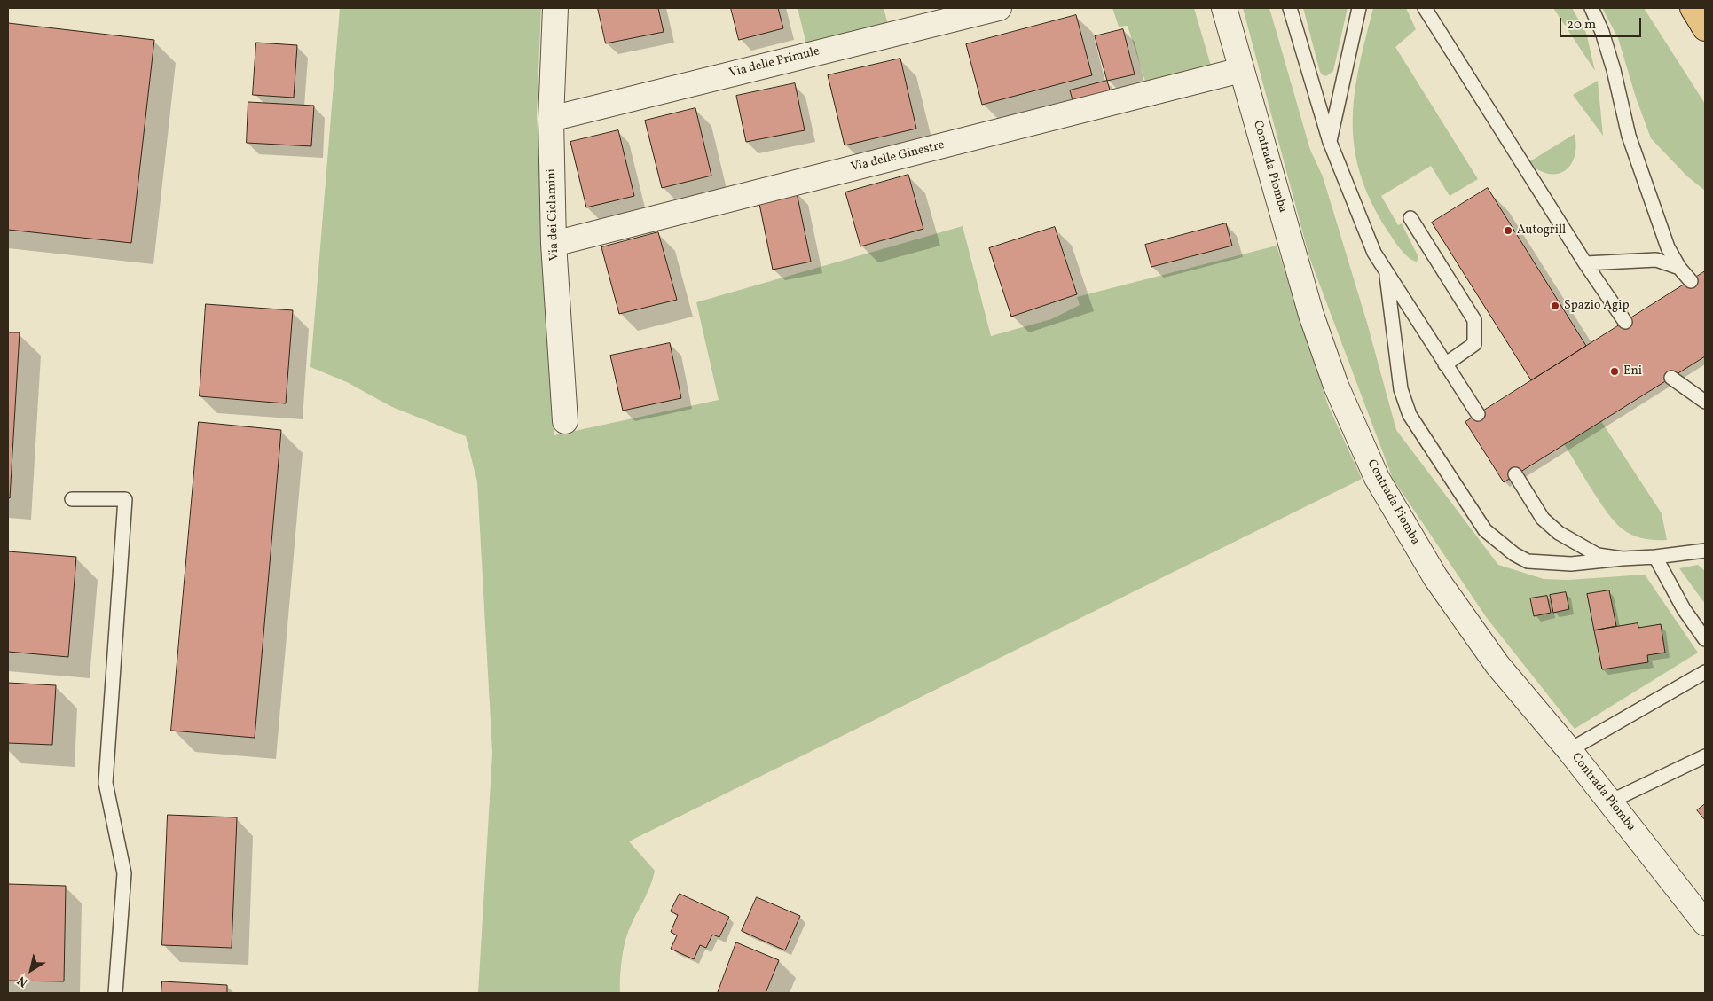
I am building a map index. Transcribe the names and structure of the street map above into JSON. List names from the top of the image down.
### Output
{
  "streets": {
    "street": [
      "Via delle Primule",
      "Via delle Ginestre",
      "Contrada Piomba",
      "Via dei Ciclamini"
    ]
  },
  "crossings": [
    ["Via delle Primule", "Via dei Ciclamini"],
    ["Via delle Ginestre", "Contrada Piomba"],
    ["Via delle Ginestre", "Via dei Ciclamini"]
  ],
  "places": ["Autogrill", "Spazio Agip", "Eni"],
  "scale_bar": "20 m",
  "north": "bottom left"
}
